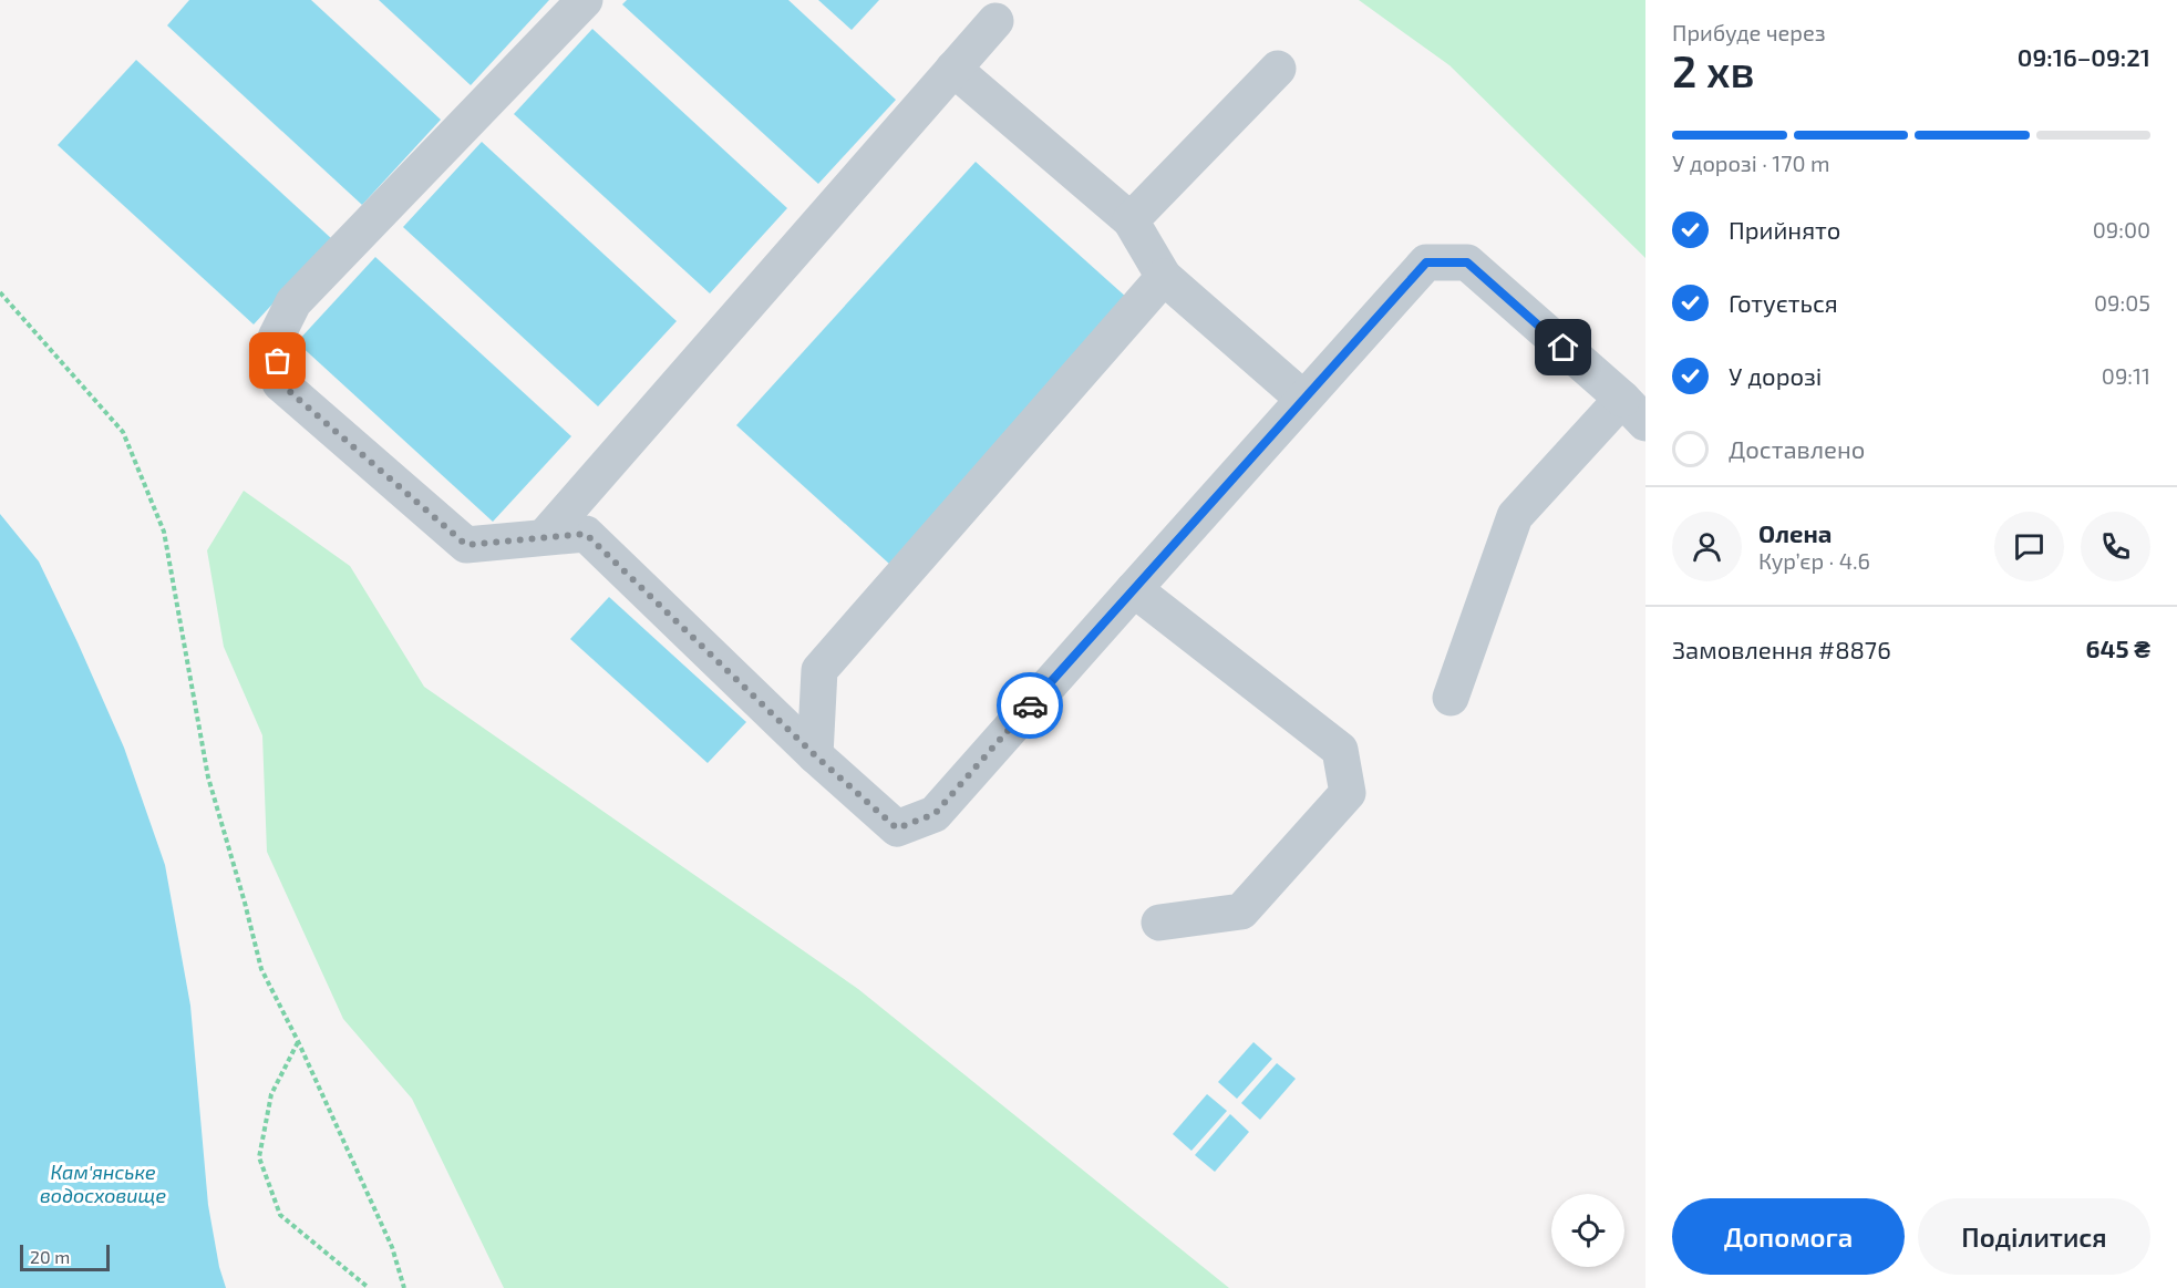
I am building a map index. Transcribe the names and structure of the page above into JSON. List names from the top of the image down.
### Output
{
  "water": ["Кам'янське водосховище"],
  "scale_bar": "20 m",
  "page": {
    "heading": ["2 хв", "Прибуде через", "09:16–09:21"],
    "panel": [
      "Олена",
      "Кур’єр · 4.6",
      "Замовлення #8876",
      "645 ₴"
    ],
    "bar": "У дорозі · 170 m",
    "list": [
      ["Прийнято", "09:00"],
      ["Готується", "09:05"],
      ["У дорозі", "09:11"],
      "Доставлено"
    ],
    "buttons": ["Допомога", "Поділитися"],
    "scale": "20 m"
  }
}
